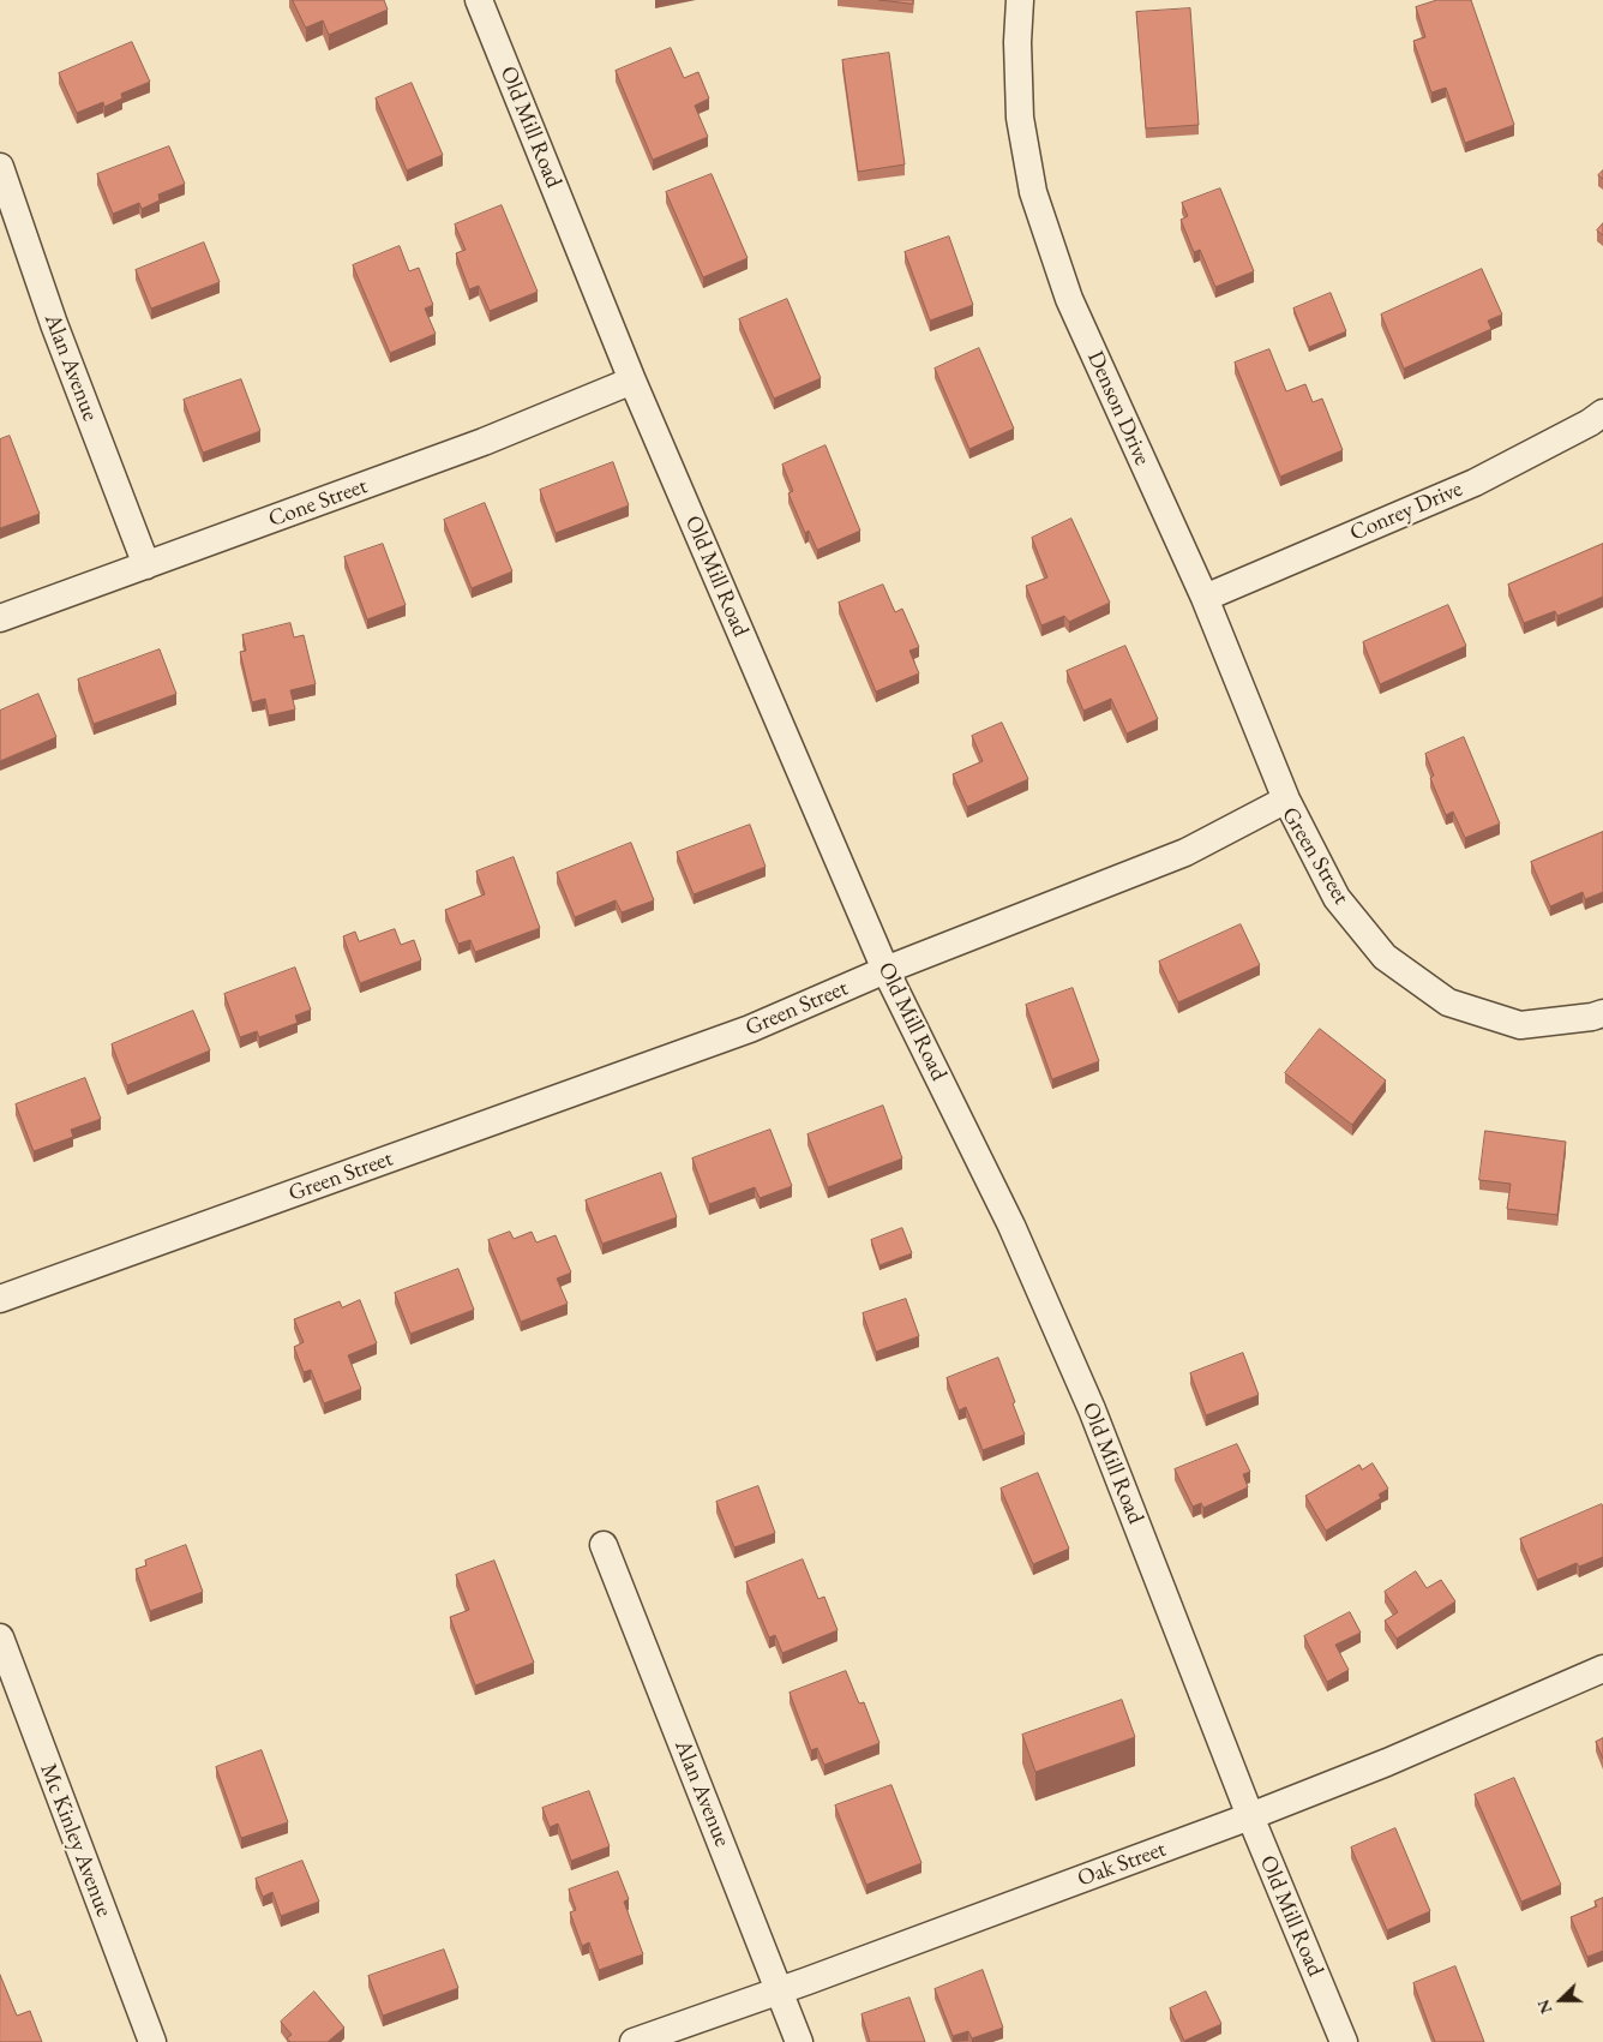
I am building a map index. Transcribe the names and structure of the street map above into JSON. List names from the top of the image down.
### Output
{
  "streets": {
    "street": [
      "Old Mill Road",
      "Alan Avenue",
      "Denson Drive",
      "Cone Street",
      "Conrey Drive",
      "Green Street",
      "Mc Kinley Avenue",
      "Oak Street"
    ]
  },
  "crossings": [
    ["Old Mill Road", "Cone Street"],
    ["Old Mill Road", "Green Street"],
    ["Old Mill Road", "Oak Street"],
    ["Alan Avenue", "Cone Street"],
    ["Alan Avenue", "Oak Street"],
    ["Denson Drive", "Conrey Drive"],
    ["Denson Drive", "Green Street"]
  ],
  "north": "left"
}
